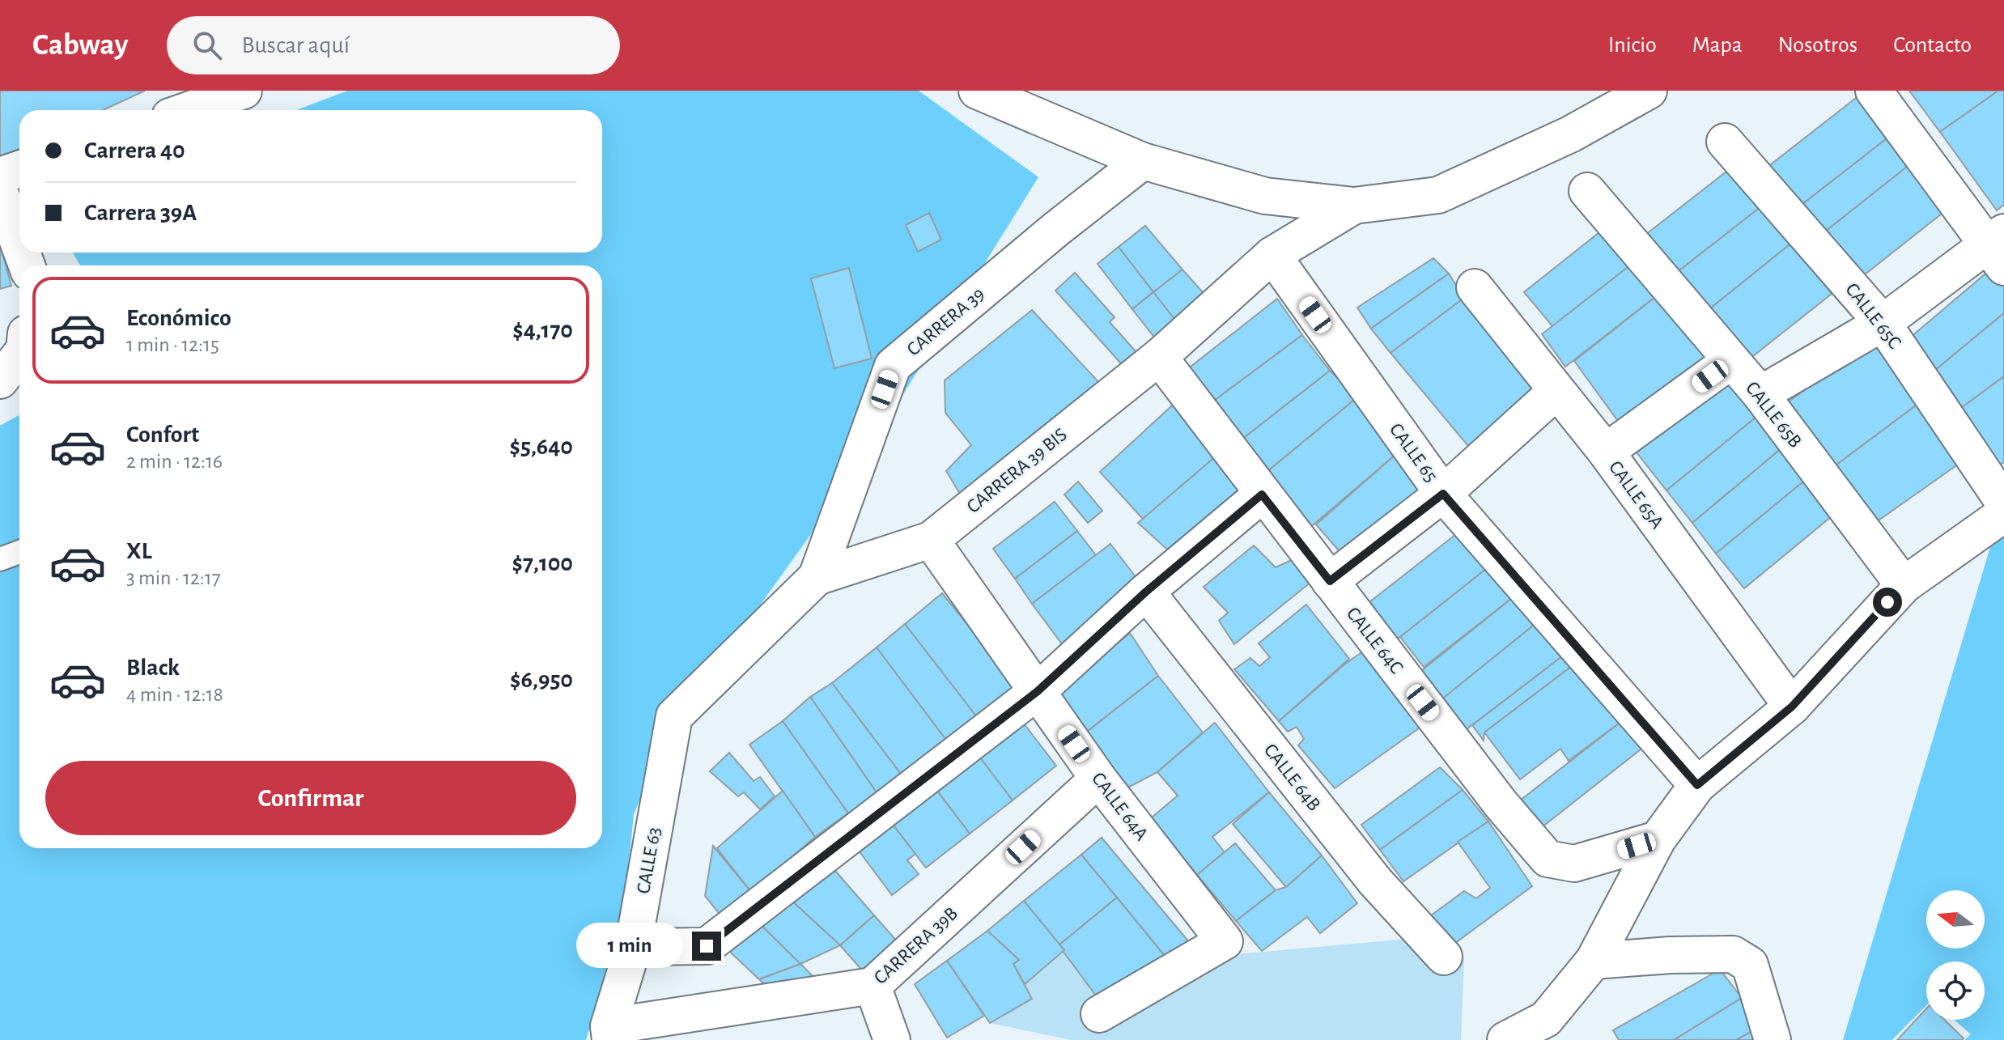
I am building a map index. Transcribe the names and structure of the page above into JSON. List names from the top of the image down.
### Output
{
  "streets": {
    "street": [
      "CALLE 65C",
      "CARRERA 39",
      "CALLE 65B",
      "CALLE 65",
      "CARRERA 39 BIS",
      "CALLE 65A",
      "CALLE 64C",
      "CALLE 64B",
      "CALLE 64A",
      "CALLE 63",
      "CARRERA 39B"
    ]
  },
  "crossings": [
    ["CARRERA 39", "CARRERA 39 BIS"],
    ["CALLE 65", "CARRERA 39 BIS"],
    ["CARRERA 39 BIS", "CALLE 64C"],
    ["CARRERA 39 BIS", "CALLE 64A"],
    ["CARRERA 39 BIS", "CALLE 63"],
    ["CALLE 64A", "CARRERA 39B"],
    ["CALLE 63", "CARRERA 39B"]
  ],
  "north": "left",
  "page": {
    "header": "Cabway",
    "search": "Buscar aquí",
    "nav": [
      "Inicio",
      "Mapa",
      "Nosotros",
      "Contacto"
    ],
    "banner": ["Carrera 40", "Carrera 39A"],
    "list": [
      {
        "name": "Económico",
        "note": "1 min · 12:15",
        "value": "$4,170"
      },
      {
        "name": "Confort",
        "note": "2 min · 12:16",
        "value": "$5,640"
      },
      {
        "name": "XL",
        "note": "3 min · 12:17",
        "value": "$7,100"
      },
      {
        "name": "Black",
        "note": "4 min · 12:18",
        "value": "$6,950"
      }
    ],
    "buttons": "Confirmar",
    "bubble": "1 min"
  }
}
